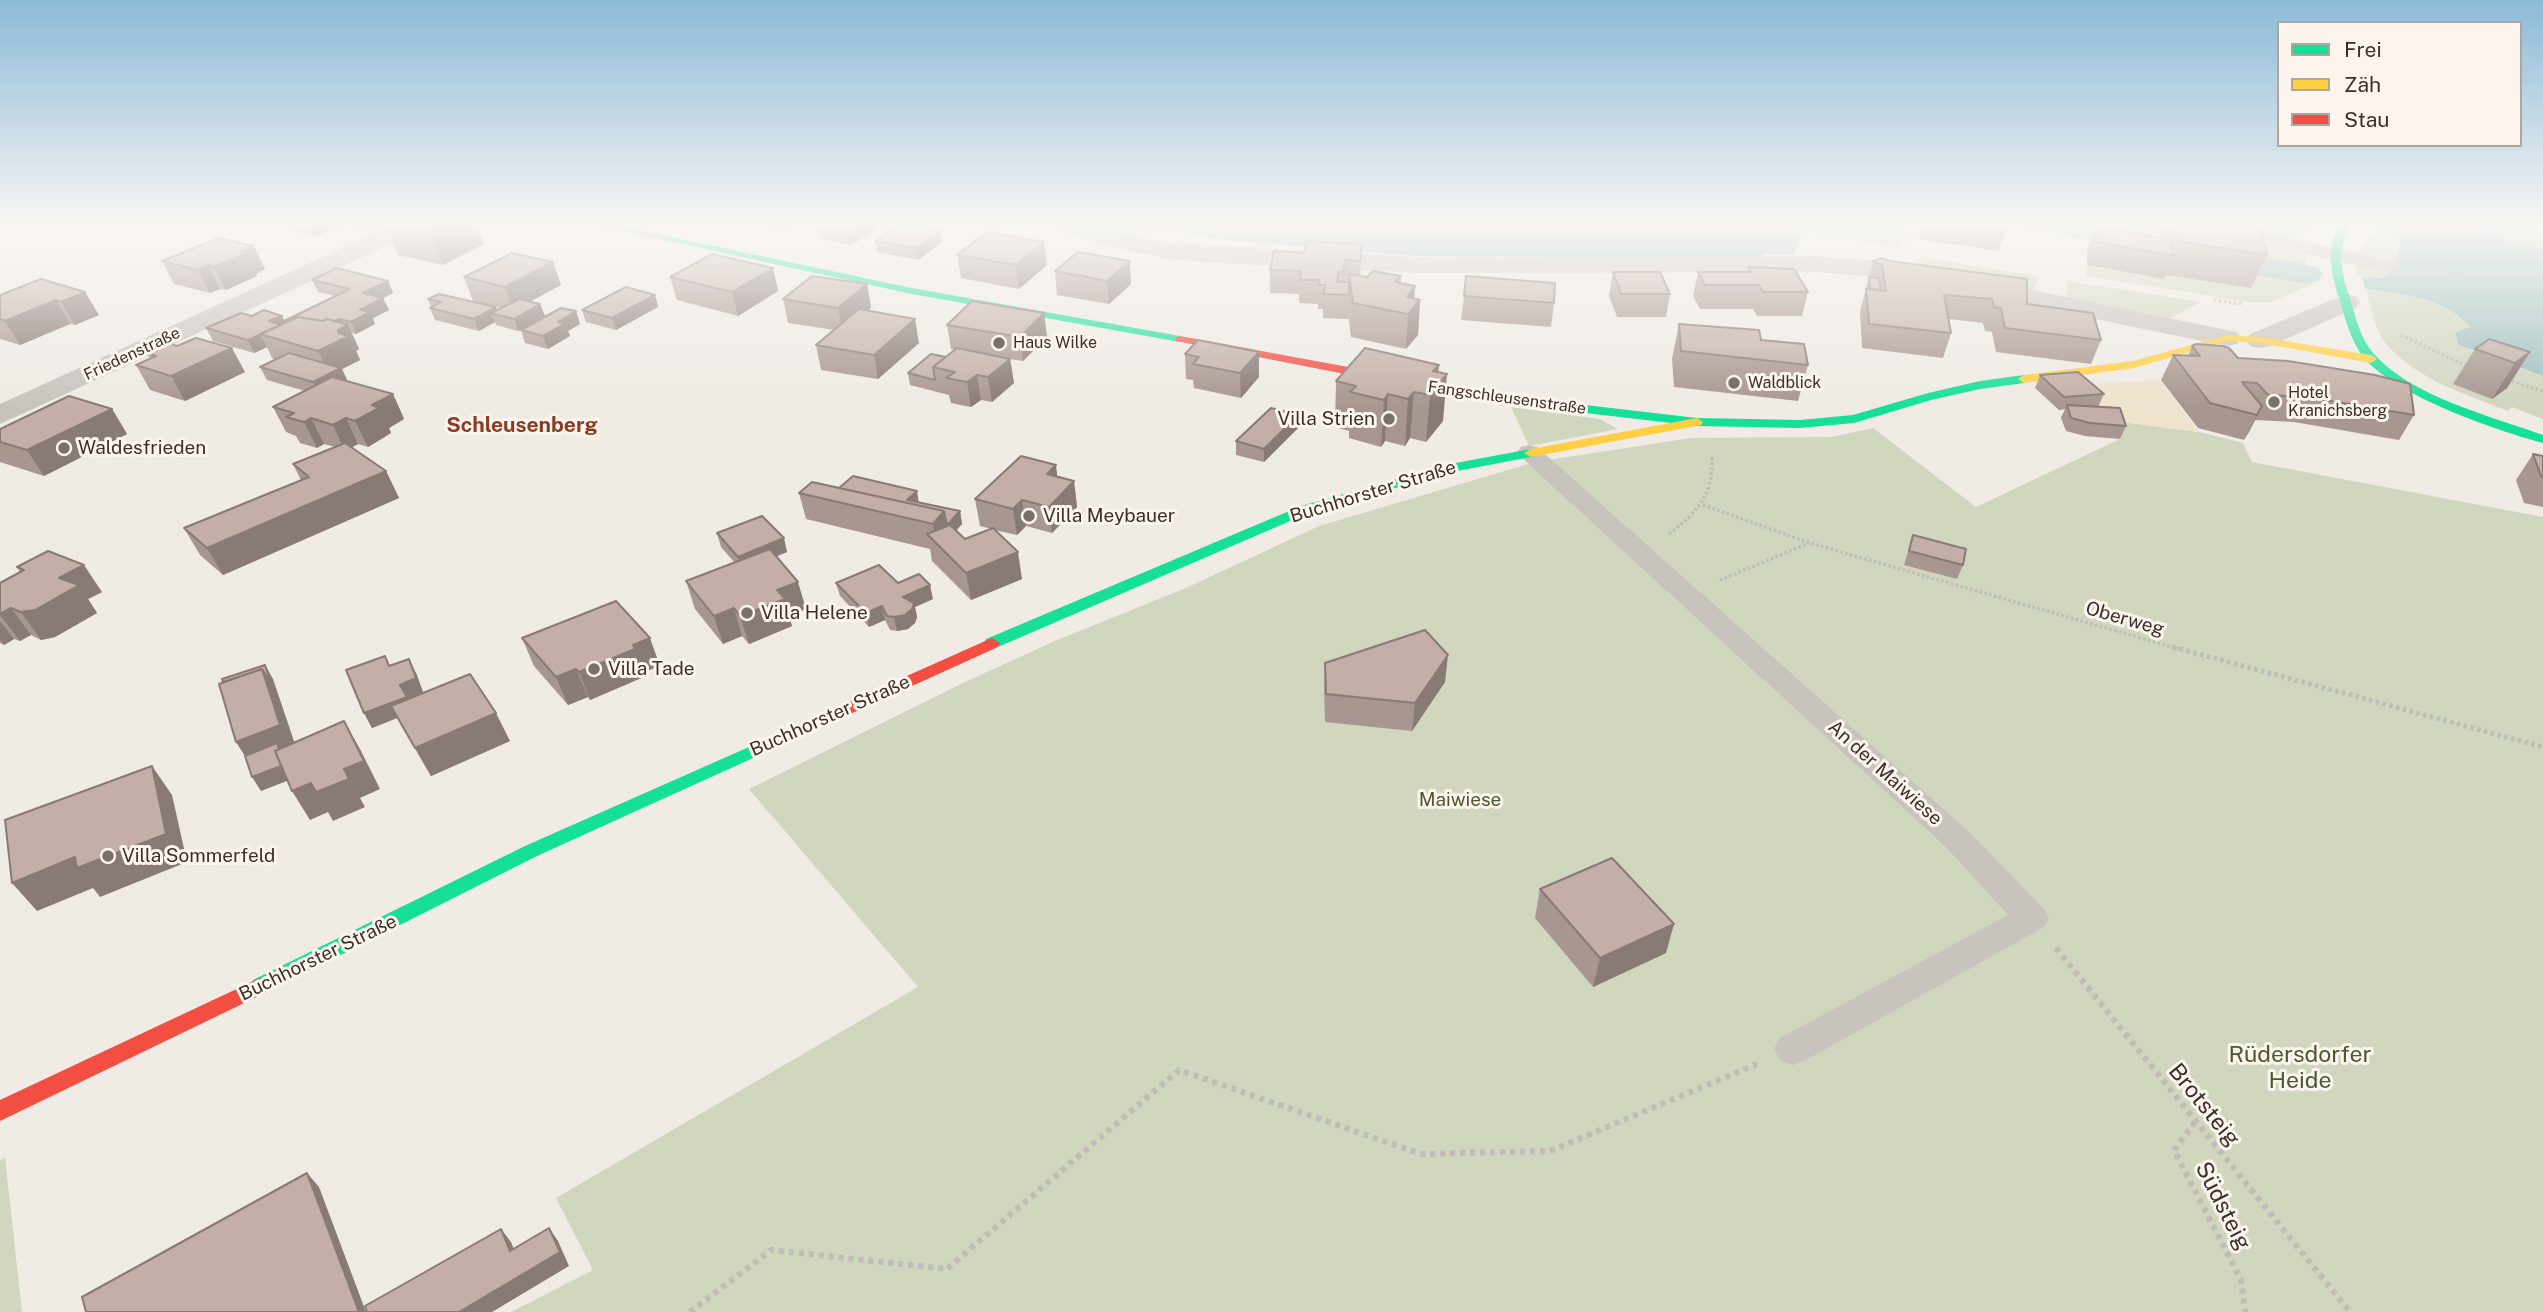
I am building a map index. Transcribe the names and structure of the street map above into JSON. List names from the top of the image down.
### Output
{
  "streets": {
    "street": ["Friedenstraße", "Fangschleusenstraße", "Buchhorster Straße"],
    "lane": ["An der Maiwiese"],
    "path": ["Oberweg", "Brotsteig", "Südsteig"]
  },
  "crossings": [
    ["Fangschleusenstraße", "Buchhorster Straße"],
    ["Buchhorster Straße", "An der Maiwiese"],
    ["An der Maiwiese", "Brotsteig"],
    ["Brotsteig", "Südsteig"]
  ],
  "districts": ["Schleusenberg"],
  "parks": ["Maiwiese", "Rüdersdorfer Heide"],
  "places": [
    "Haus Wilke",
    "Waldblick",
    "Hotel Kranichsberg",
    "Villa Strien",
    "Waldesfrieden",
    "Villa Meybauer",
    "Villa Helene",
    "Villa Tade",
    "Villa Sommerfeld"
  ],
  "legend": ["Frei", "Zäh", "Stau"]
}
